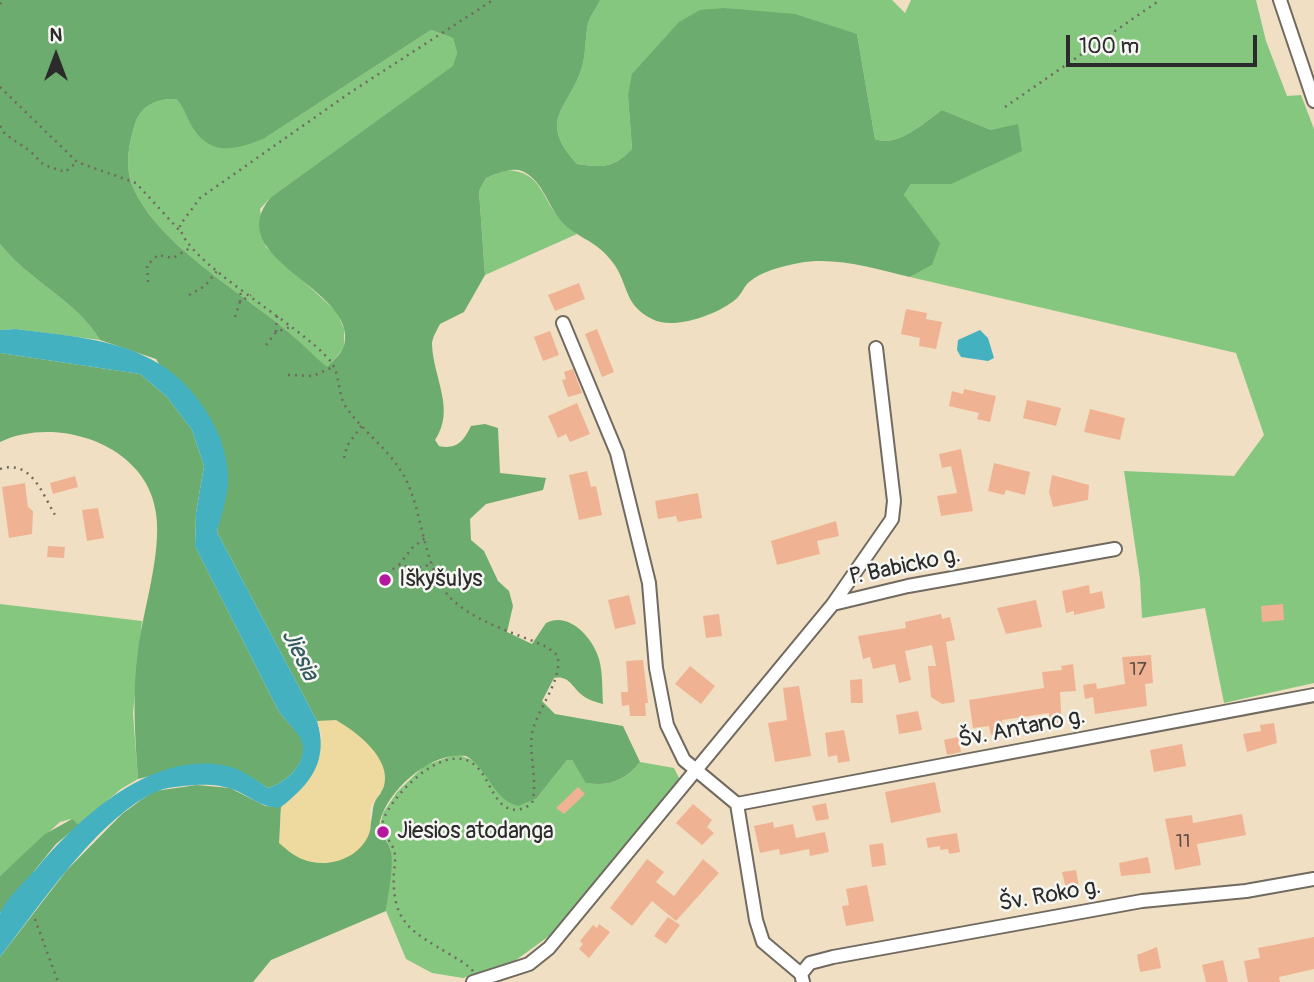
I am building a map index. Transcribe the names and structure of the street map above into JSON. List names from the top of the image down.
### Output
{
  "streets": {
    "street": ["P. Babicko g.", "Šv. Antano g.", "Šv. Roko g."]
  },
  "water": ["Jiesia"],
  "places": ["Iškyšulys", "Jiesios atodanga"],
  "house_numbers": ["17", "11"],
  "scale_bar": "100 m",
  "north": "top"
}
